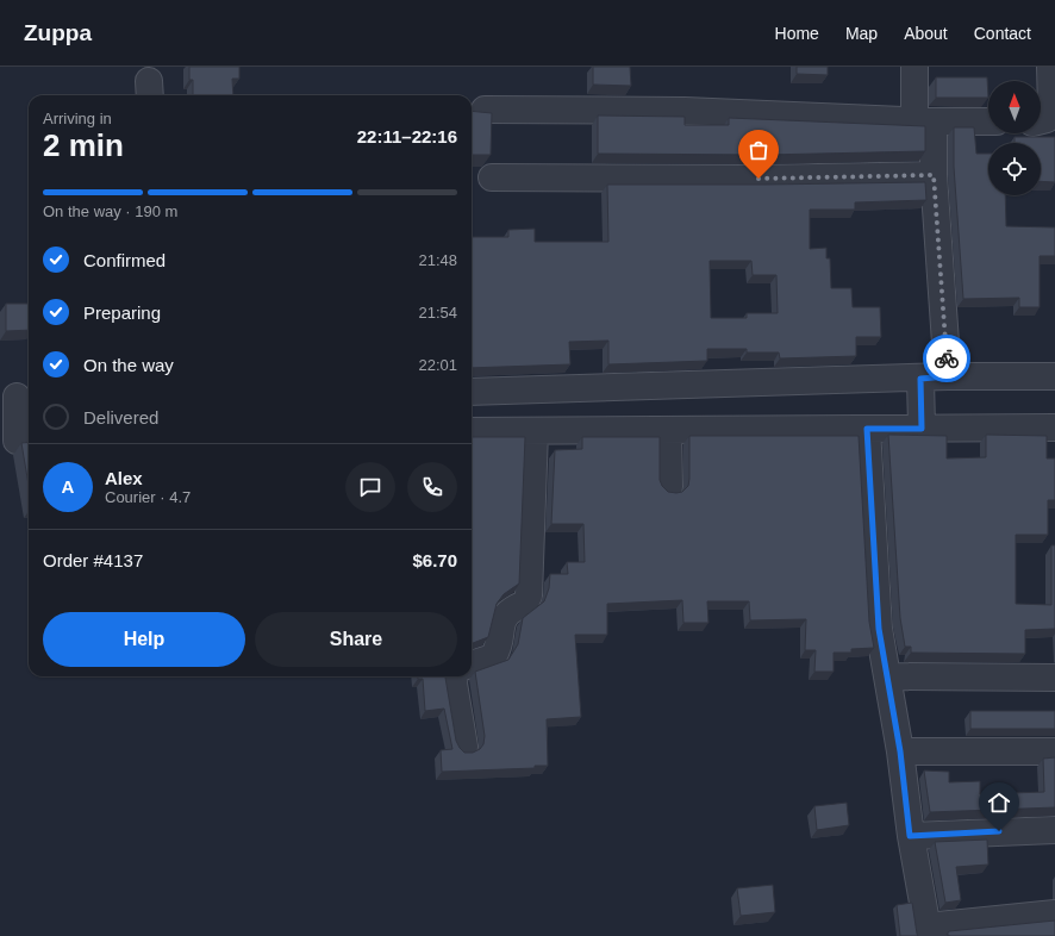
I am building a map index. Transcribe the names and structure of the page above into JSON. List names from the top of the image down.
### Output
{
  "north": "top",
  "page": {
    "header": "Zuppa",
    "nav": [
      "Home",
      "Map",
      "About",
      "Contact"
    ],
    "heading": ["2 min", "Arriving in", "22:11–22:16"],
    "panel": [
      "Alex",
      "Courier · 4.7",
      "Order #4137",
      "$6.70"
    ],
    "bar": "On the way · 190 m",
    "list": [
      ["Confirmed", "21:48"],
      ["Preparing", "21:54"],
      ["On the way", "22:01"],
      "Delivered"
    ],
    "round": "A",
    "buttons": ["Help", "Share"]
  }
}
